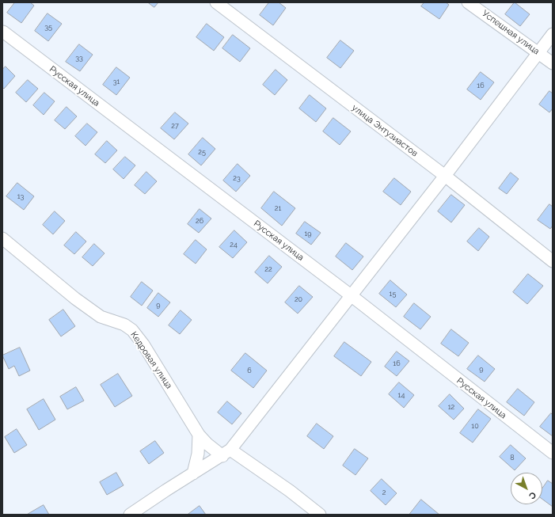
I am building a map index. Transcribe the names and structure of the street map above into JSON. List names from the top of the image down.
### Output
{
  "streets": {
    "street": [
      "Успешная улица",
      "Русская улица",
      "улица Энтузиастов",
      "Кедровая улица"
    ]
  },
  "house_numbers": [
    "35",
    "33",
    "31",
    "16",
    "27",
    "25",
    "23",
    "13",
    "21",
    "26",
    "19",
    "24",
    "22",
    "15",
    "20",
    "9",
    "16",
    "9",
    "6",
    "14",
    "12",
    "10",
    "8",
    "2"
  ],
  "north": "bottom right"
}
